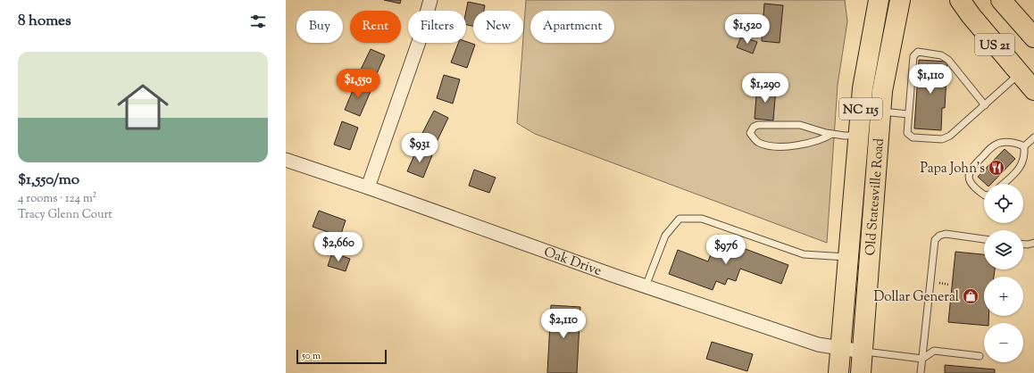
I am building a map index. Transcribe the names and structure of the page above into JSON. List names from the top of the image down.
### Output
{
  "streets": {
    "main road": ["US 21", "NC 115", "Old Statesville Road"],
    "street": ["Oak Drive"]
  },
  "crossings": [
    ["Old Statesville Road", "Oak Drive"]
  ],
  "places": {
    "restaurant": ["Papa John's"],
    "shop": ["Dollar General"]
  },
  "scale_bar": "50 m",
  "page": {
    "heading": "8 homes",
    "chip": [
      "Buy",
      "Rent",
      "Filters",
      "New",
      "Apartment"
    ],
    "price": [
      "$1,520",
      "$1,110",
      "$1,550",
      "$1,290",
      "$931",
      "$2,660",
      "$976",
      "$2,110"
    ],
    "list": [
      {
        "name": "$1,550/mo",
        "note": "4 rooms · 124 m² · Tracy Glenn Court"
      }
    ],
    "map_buttons": ["+", "−"],
    "scale": "50 m"
  }
}
